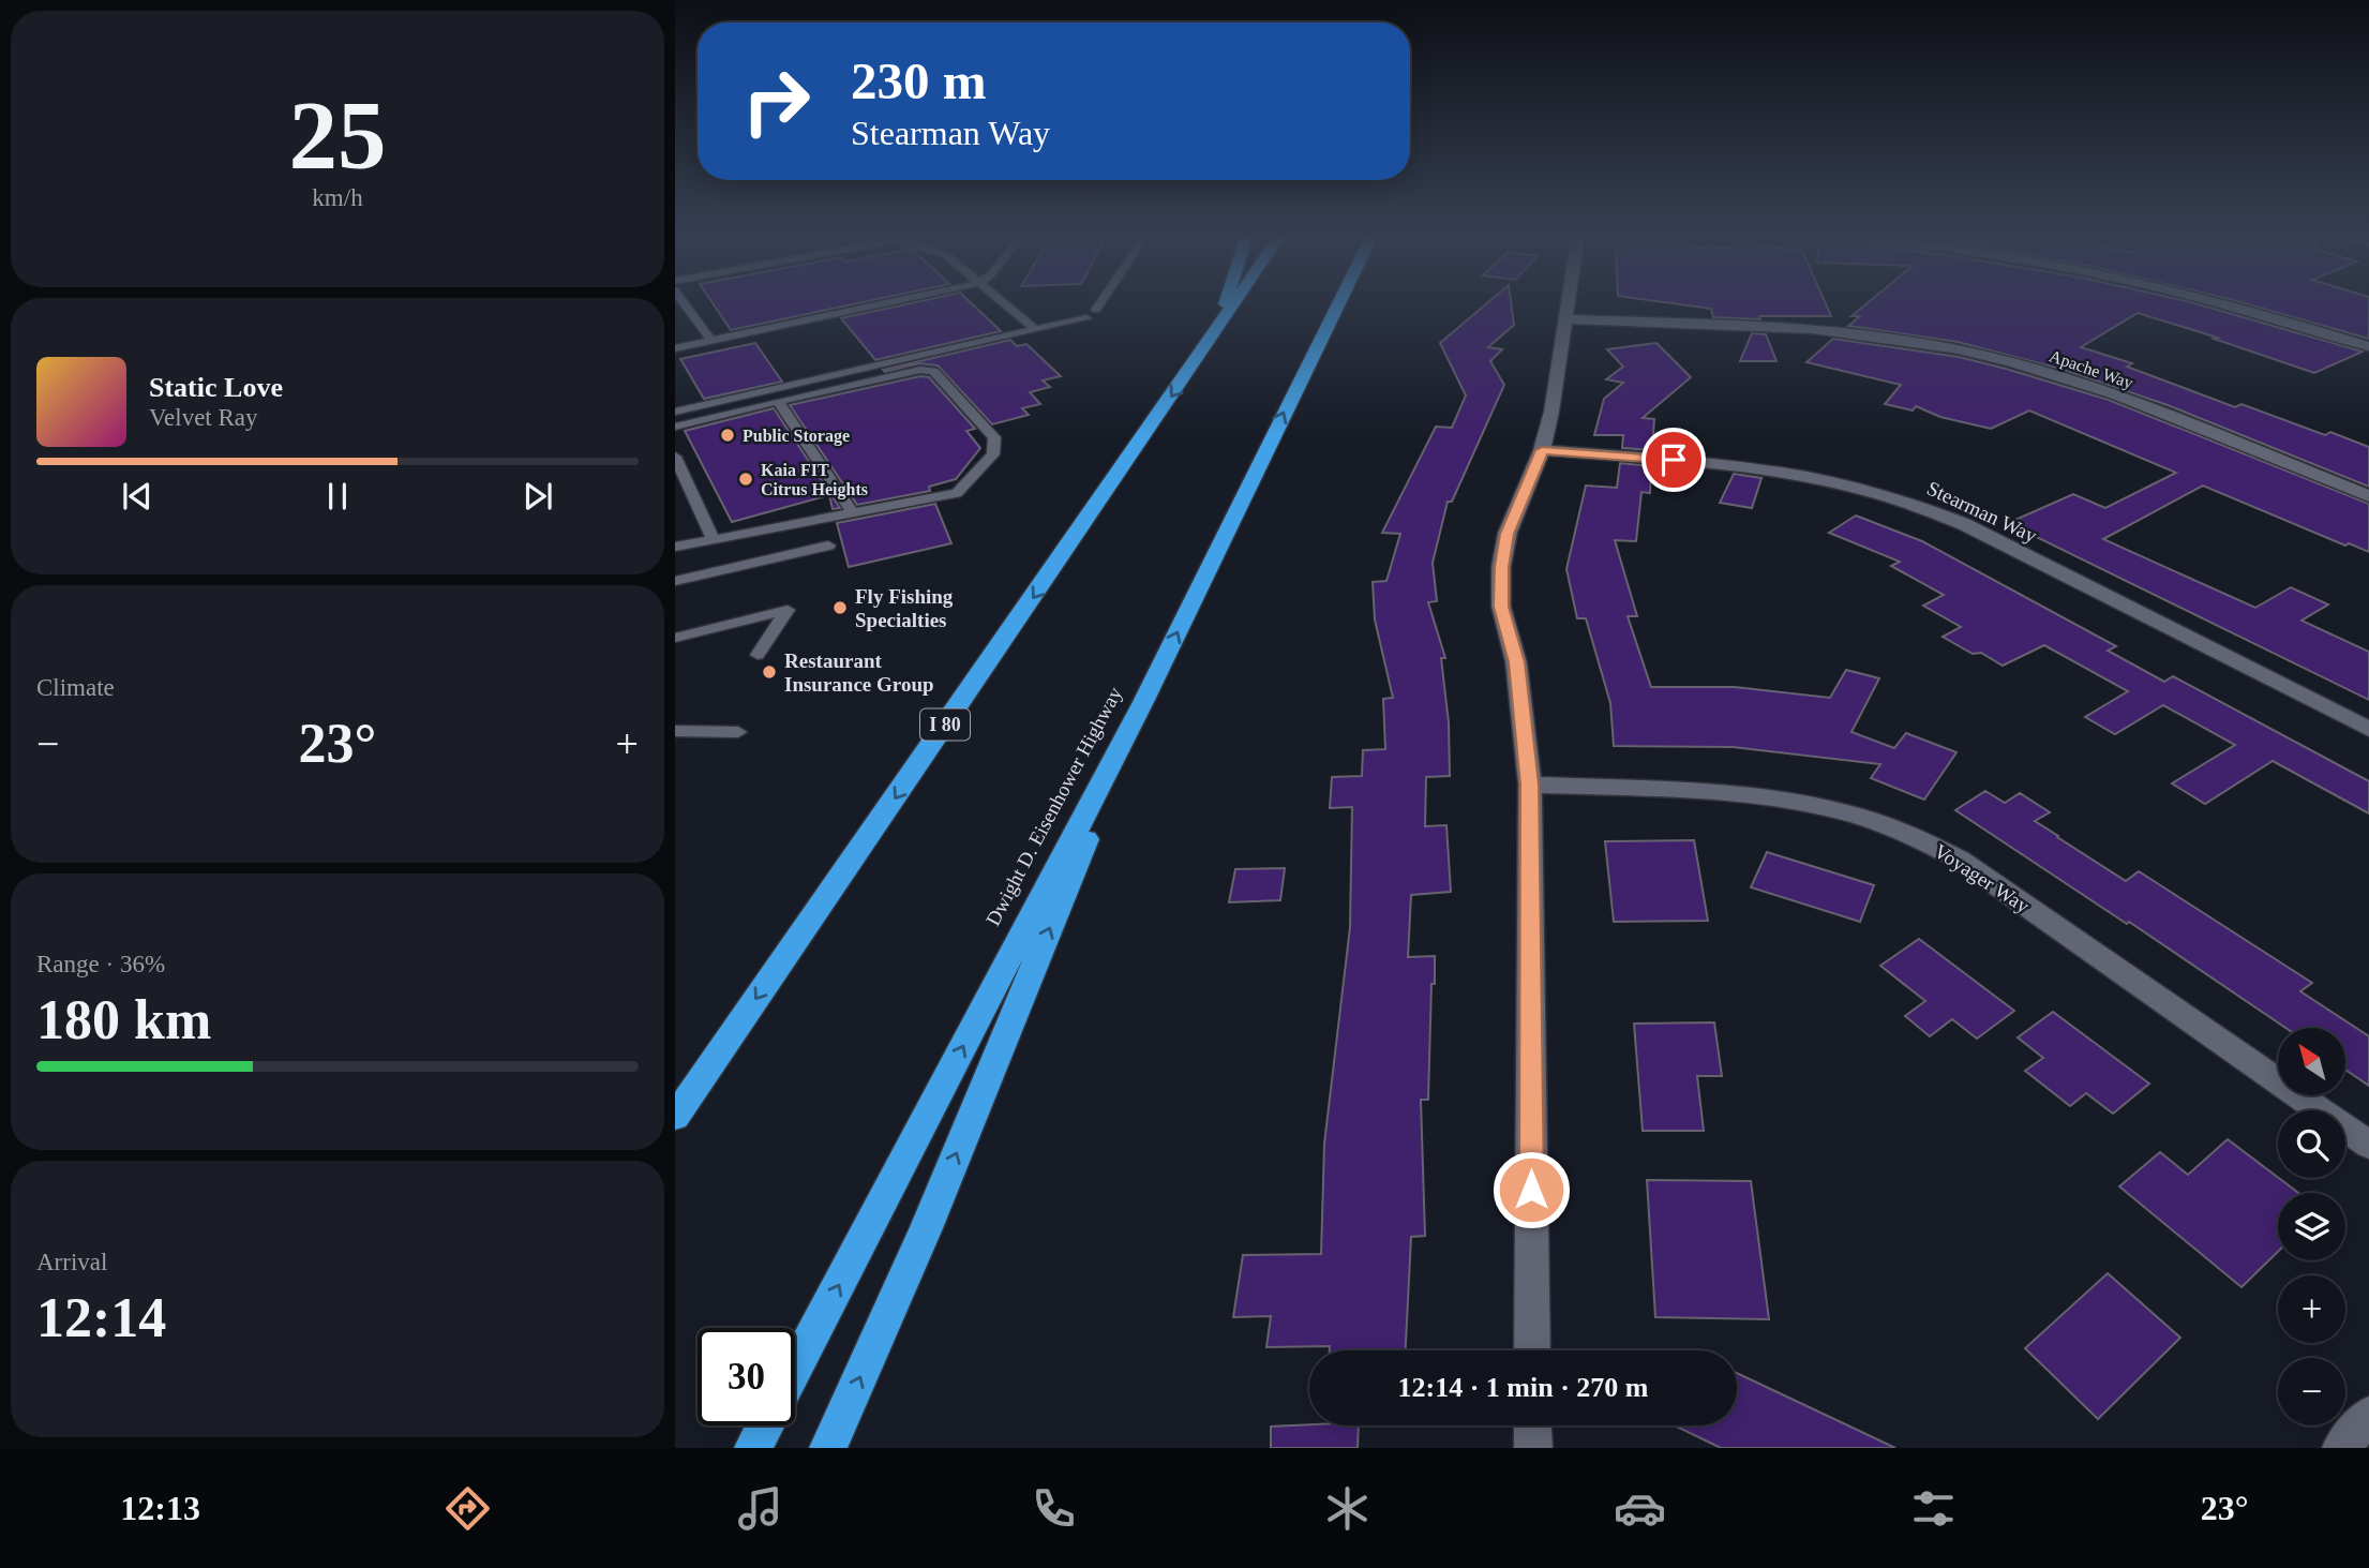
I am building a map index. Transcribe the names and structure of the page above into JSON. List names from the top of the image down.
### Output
{
  "streets": {
    "highway": ["I 80", "Dwight D. Eisenhower Highway"],
    "street": ["Apache Way", "Stearman Way", "Voyager Way"]
  },
  "places": [
    "Public Storage",
    "Kaia FIT Citrus Heights",
    "Fly Fishing Specialties",
    "Restaurant Insurance Group"
  ],
  "north": "top left",
  "page": {
    "tile": [
      ["25", "km/h"],
      "Climate",
      ["Range · 36%", "180 km"],
      ["Arrival", "12:14"]
    ],
    "turn": ["230 m", "Stearman Way"],
    "song": ["Static Love", "Velvet Ray"],
    "heat": ["−", "23°", "+"],
    "map_buttons": ["+", "−"],
    "limit": "30",
    "trip": "12:14 · 1 min · 270 m",
    "tabs": ["12:13", "23°"]
  }
}
